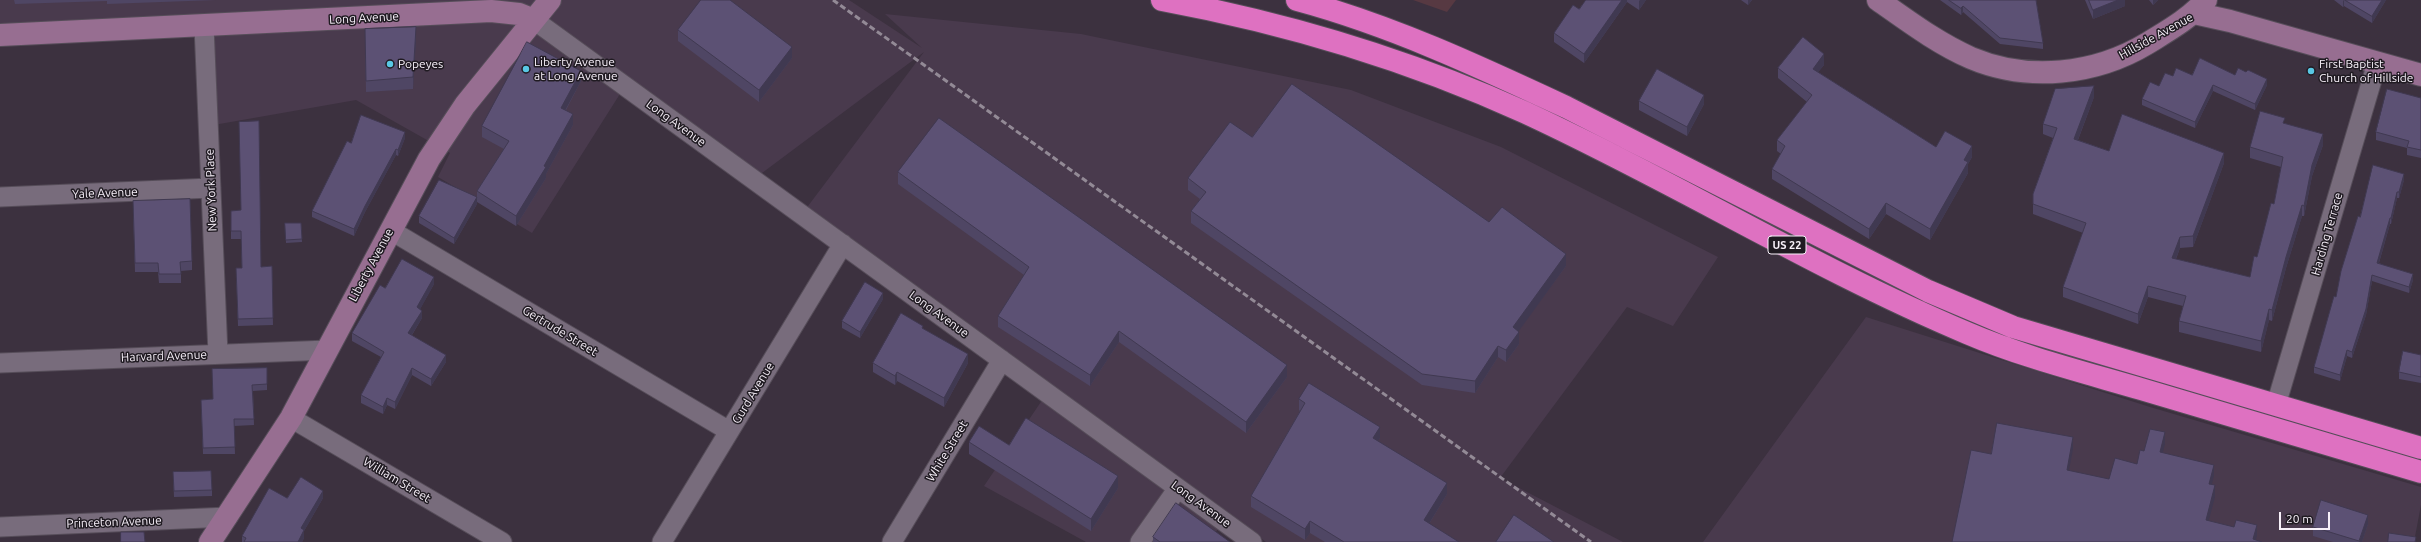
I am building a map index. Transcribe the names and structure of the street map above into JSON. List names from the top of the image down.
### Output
{
  "streets": {
    "highway": ["US 22"],
    "street": [
      "Long Avenue",
      "Hillside Avenue",
      "New York Place",
      "Yale Avenue",
      "Harding Terrace",
      "Liberty Avenue",
      "Gertrude Street",
      "Harvard Avenue",
      "Gurd Avenue",
      "White Street",
      "William Street",
      "Princeton Avenue"
    ]
  },
  "crossings": [
    ["Long Avenue", "New York Place"],
    ["Long Avenue", "Liberty Avenue"],
    ["Long Avenue", "Gurd Avenue"],
    ["Long Avenue", "White Street"],
    ["Hillside Avenue", "Harding Terrace"],
    ["New York Place", "Yale Avenue"],
    ["New York Place", "Harvard Avenue"],
    ["Harding Terrace", "US 22"],
    ["Liberty Avenue", "Gertrude Street"],
    ["Liberty Avenue", "Harvard Avenue"],
    ["Liberty Avenue", "William Street"],
    ["Liberty Avenue", "Princeton Avenue"],
    ["Gertrude Street", "Gurd Avenue"]
  ],
  "places": ["Popeyes", "Liberty Avenue at Long Avenue", "First Baptist Church of Hillside"],
  "scale_bar": "20 m"
}
